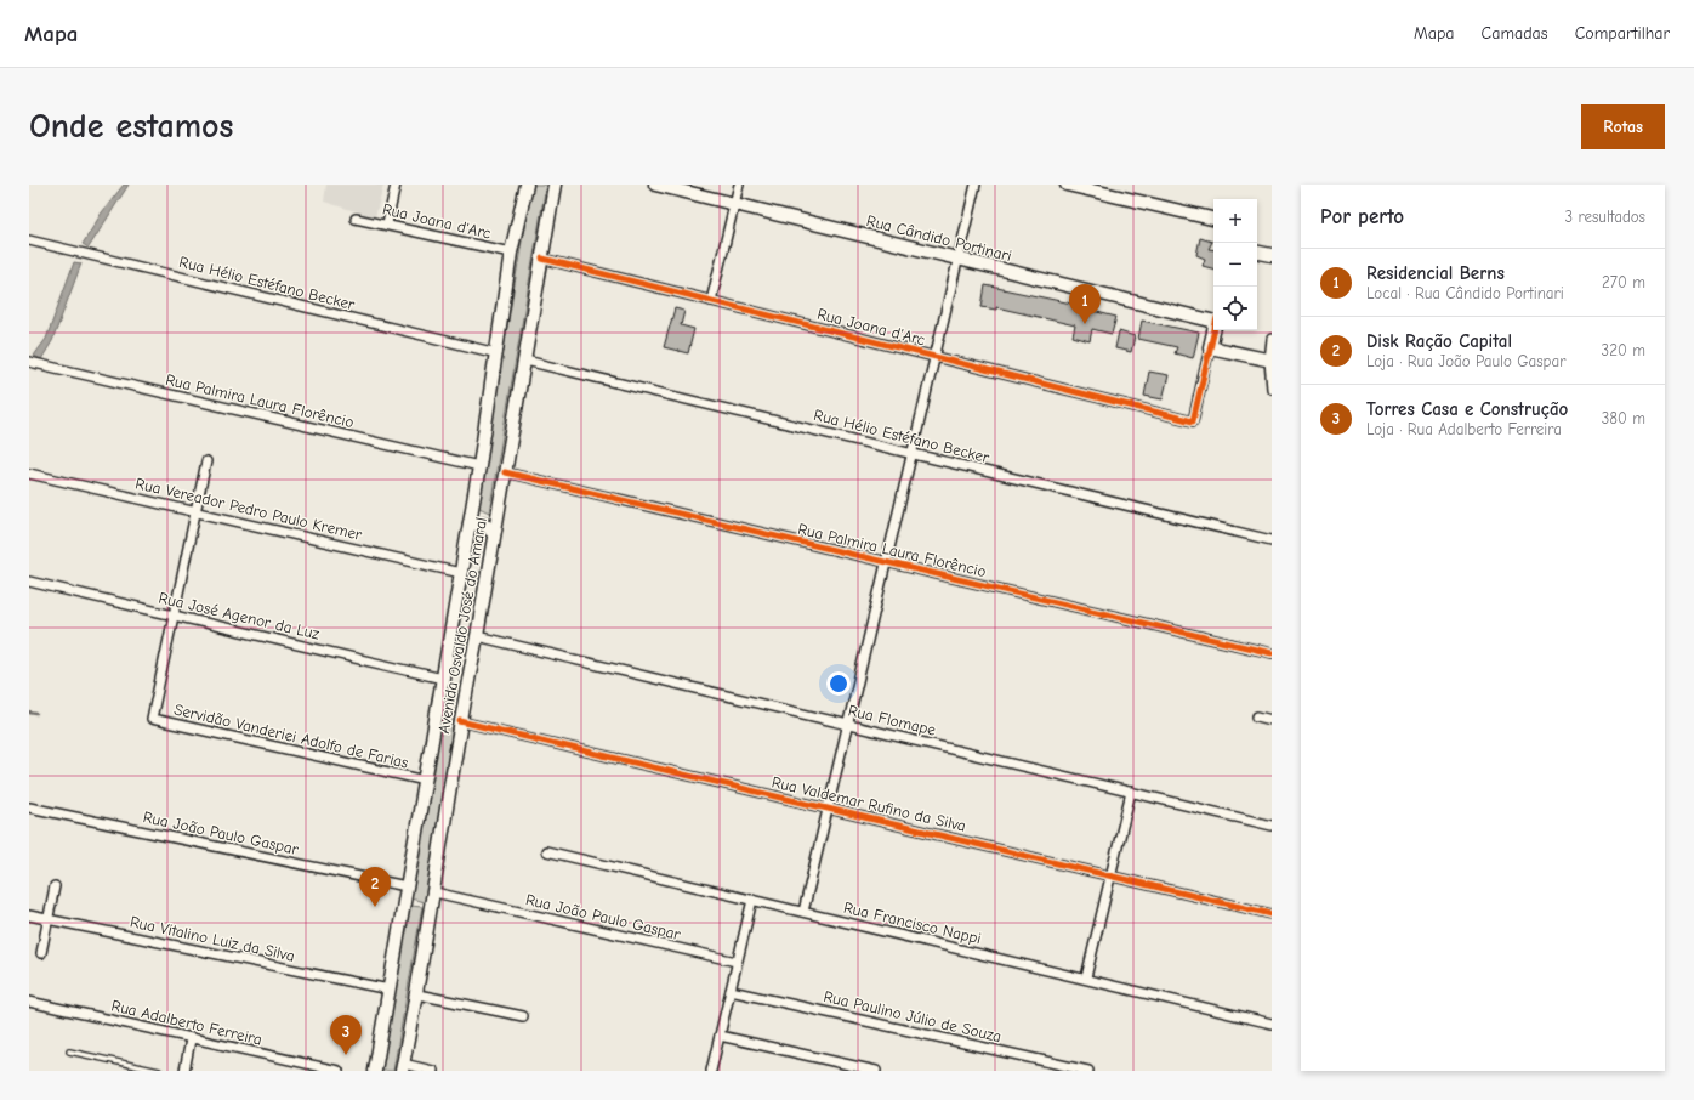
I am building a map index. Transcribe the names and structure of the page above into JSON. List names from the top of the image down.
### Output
{
  "streets": {
    "main road": ["Rua Cândido Portinari", "Avenida Osvaldo José do Amaral"],
    "street": [
      "Rua Joana d'Arc",
      "Rua Hélio Estéfano Becker",
      "Rua Palmira Laura Florêncio",
      "Rua Vereador Pedro Paulo Kremer",
      "Rua José Agenor da Luz",
      "Rua Flomape",
      "Servidão Vanderiei Adolfo de Farias",
      "Rua Valdemar Rufino da Silva",
      "Rua João Paulo Gaspar",
      "Rua Francisco Nappi",
      "Rua Vitalino Luiz da Silva",
      "Rua Paulino Júlio de Souza",
      "Rua Adalberto Ferreira"
    ]
  },
  "crossings": [
    ["Rua Joana d'Arc", "Avenida Osvaldo José do Amaral"],
    ["Rua Hélio Estéfano Becker", "Avenida Osvaldo José do Amaral"],
    ["Rua Palmira Laura Florêncio", "Avenida Osvaldo José do Amaral"],
    ["Rua Vereador Pedro Paulo Kremer", "Avenida Osvaldo José do Amaral"],
    ["Rua José Agenor da Luz", "Avenida Osvaldo José do Amaral"],
    ["Rua José Agenor da Luz", "Servidão Vanderiei Adolfo de Farias"],
    ["Avenida Osvaldo José do Amaral", "Rua Flomape"],
    ["Avenida Osvaldo José do Amaral", "Servidão Vanderiei Adolfo de Farias"],
    ["Avenida Osvaldo José do Amaral", "Rua Valdemar Rufino da Silva"],
    ["Avenida Osvaldo José do Amaral", "Rua João Paulo Gaspar"],
    ["Avenida Osvaldo José do Amaral", "Rua Vitalino Luiz da Silva"]
  ],
  "page": {
    "header": "Mapa",
    "nav": ["Mapa", "Camadas", "Compartilhar"],
    "buttons": "Rotas",
    "title": "Onde estamos",
    "heading": ["Por perto", "3 resultados"],
    "map_buttons": ["+", "−"],
    "list": [
      {
        "mark": "1",
        "name": "Residencial Berns",
        "note": "Local · Rua Cândido Portinari",
        "value": "270 m"
      },
      {
        "mark": "2",
        "name": "Disk Ração Capital",
        "note": "Loja · Rua João Paulo Gaspar",
        "value": "320 m"
      },
      {
        "mark": "3",
        "name": "Torres Casa e Construção",
        "note": "Loja · Rua Adalberto Ferreira",
        "value": "380 m"
      }
    ],
    "pins": ["1", "2", "3"]
  }
}
